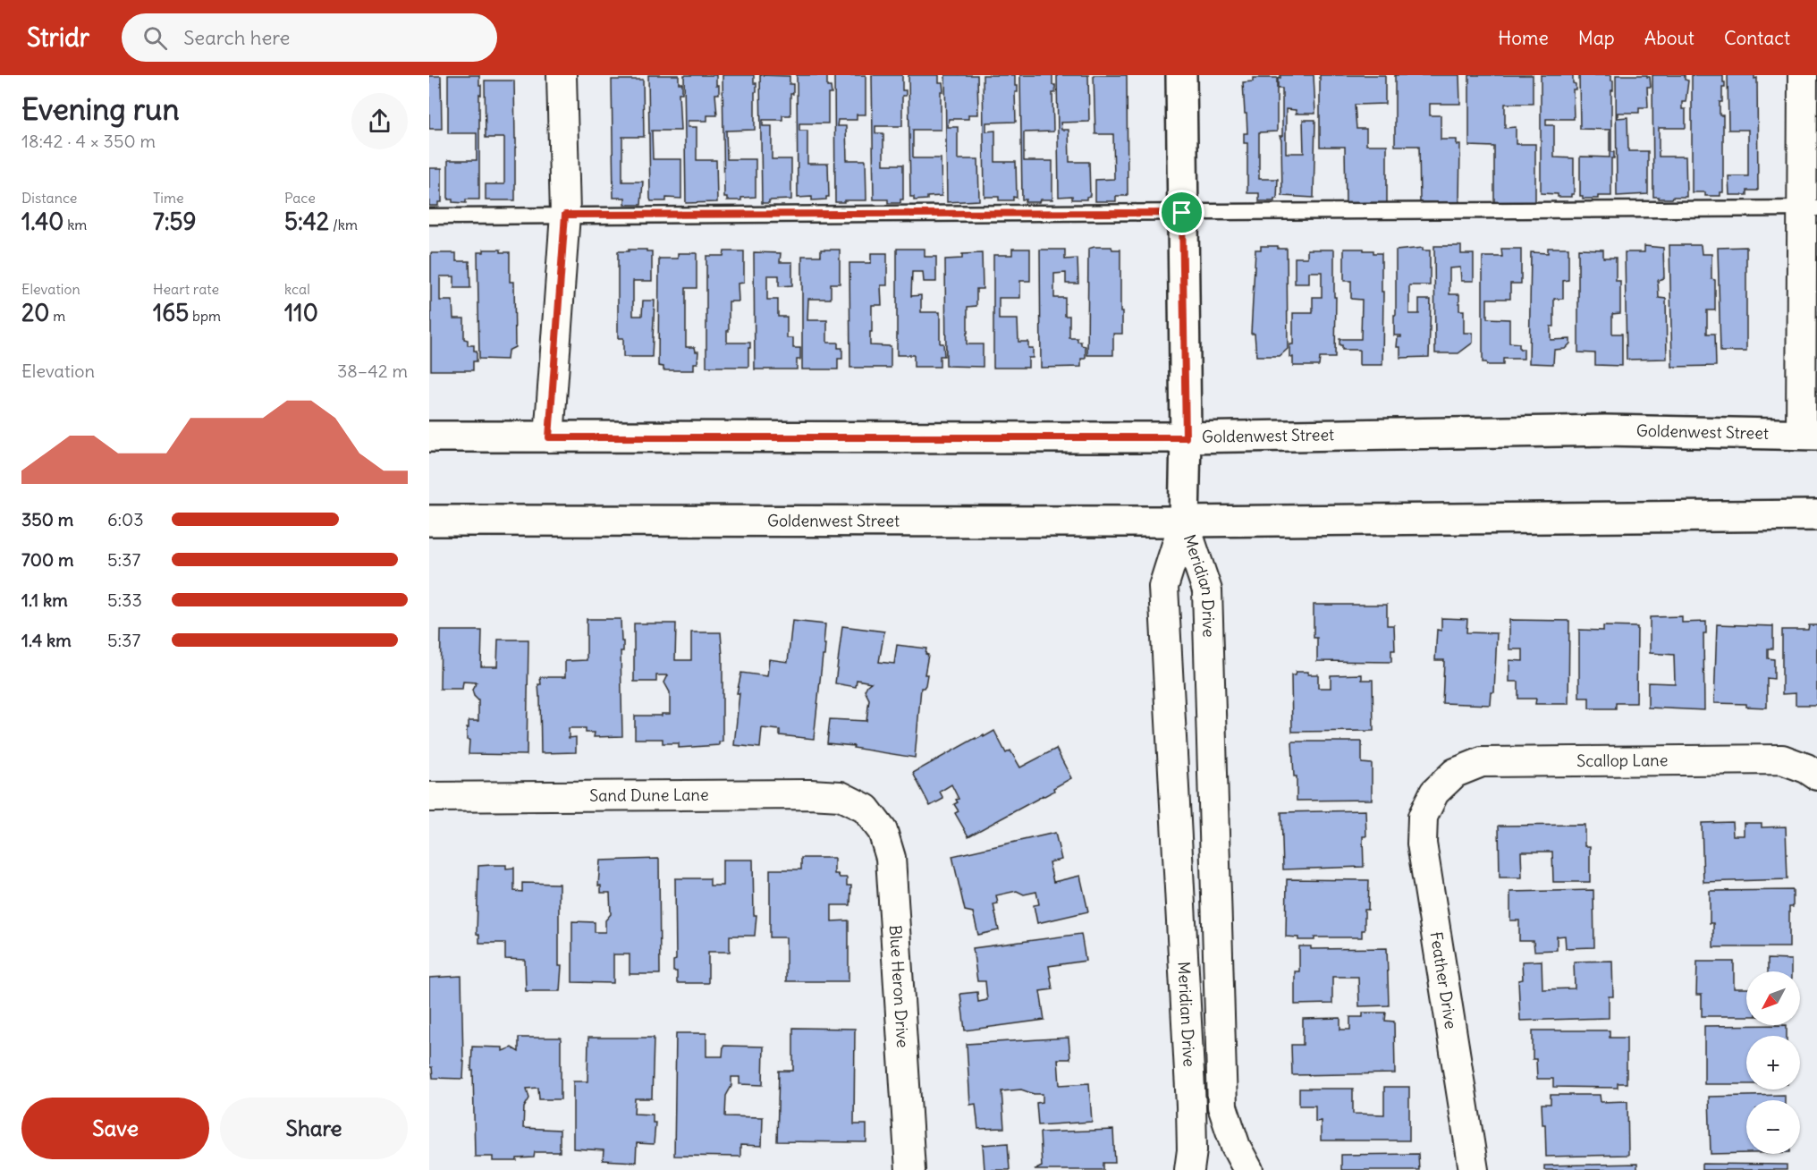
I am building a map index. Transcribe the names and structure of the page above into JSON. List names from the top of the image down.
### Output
{
  "streets": {
    "main road": ["Goldenwest Street"],
    "street": [
      "Meridian Drive",
      "Scallop Lane",
      "Sand Dune Lane",
      "Feather Drive",
      "Blue Heron Drive"
    ]
  },
  "crossings": [
    ["Goldenwest Street", "Meridian Drive"],
    ["Scallop Lane", "Feather Drive"],
    ["Sand Dune Lane", "Blue Heron Drive"]
  ],
  "north": "bottom left",
  "page": {
    "header": "Stridr",
    "search": "Search here",
    "nav": [
      "Home",
      "Map",
      "About",
      "Contact"
    ],
    "heading": ["Evening run", "18:42 · 4 × 350 m"],
    "stats": [
      ["Distance", "1.40 km"],
      ["Time", "7:59"],
      ["Pace", "5:42 /km"],
      ["Elevation", "20 m"],
      ["Heart rate", "165 bpm"],
      ["kcal", "110"]
    ],
    "chart": ["Elevation", "38–42 m"],
    "list": [
      {
        "name": "350 m",
        "note": "6:03"
      },
      {
        "name": "700 m",
        "note": "5:37"
      },
      {
        "name": "1.1 km",
        "note": "5:33"
      },
      {
        "name": "1.4 km",
        "note": "5:37"
      }
    ],
    "map_buttons": ["+", "−"],
    "buttons": ["Save", "Share"]
  }
}
